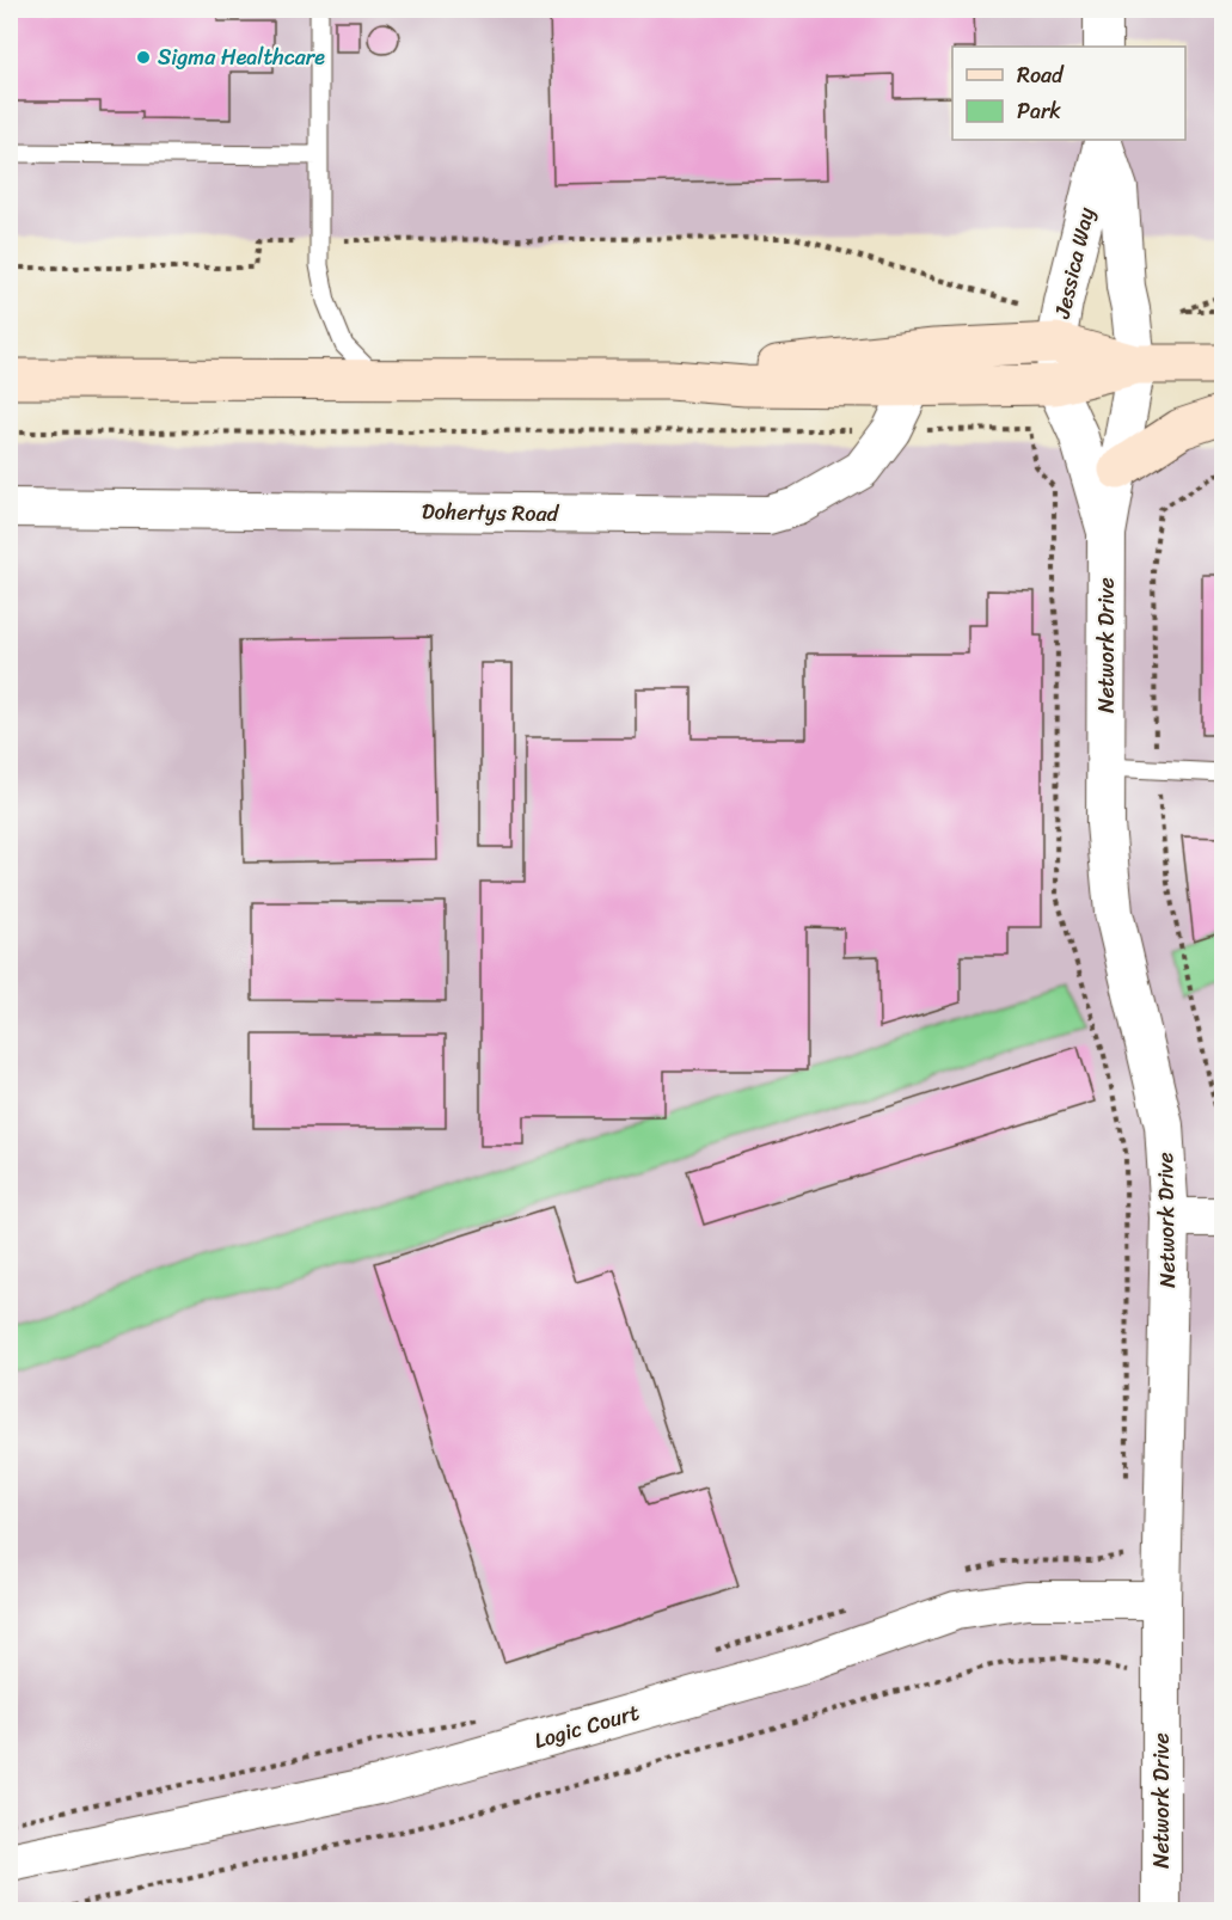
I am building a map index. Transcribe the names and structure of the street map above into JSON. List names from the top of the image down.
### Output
{
  "streets": {
    "street": [
      "Jessica Way",
      "Dohertys Road",
      "Network Drive",
      "Logic Court"
    ]
  },
  "crossings": [
    ["Jessica Way", "Network Drive"],
    ["Network Drive", "Logic Court"]
  ],
  "places": ["Sigma Healthcare"],
  "legend": ["Road", "Park"]
}
